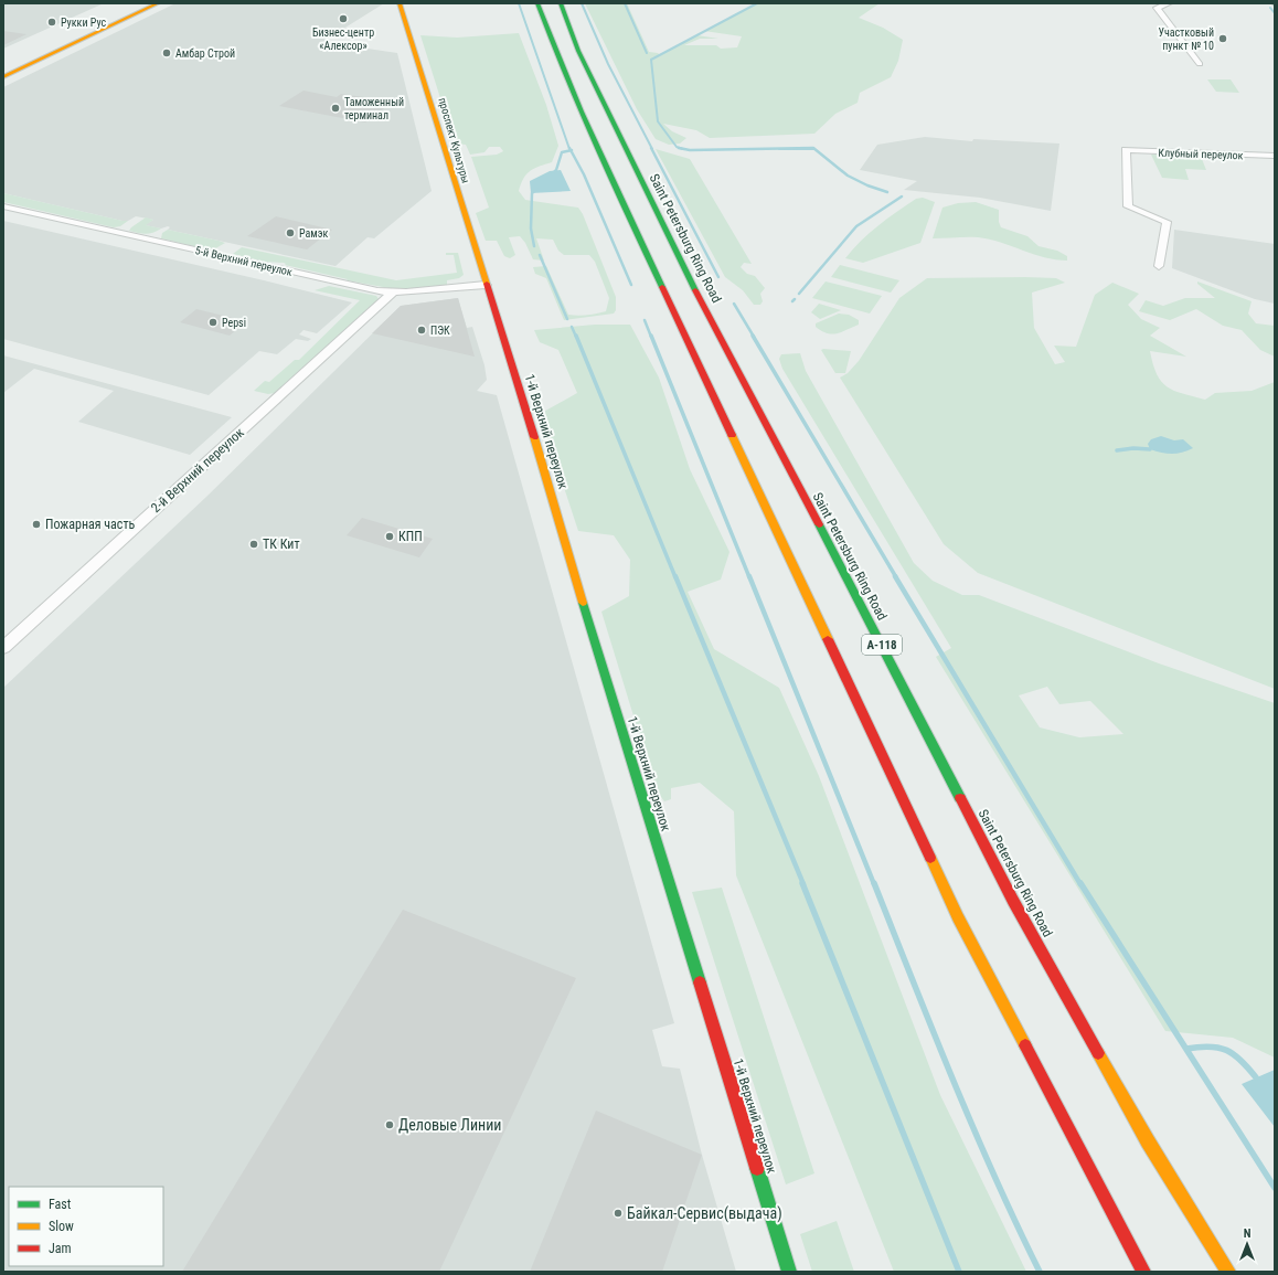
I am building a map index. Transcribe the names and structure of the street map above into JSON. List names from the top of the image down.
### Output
{
  "streets": {
    "main road": [
      "проспект Культуры",
      "Saint Petersburg Ring Road",
      "1-й Верхний переулок",
      "А-118"
    ],
    "street": ["Клубный переулок", "5-й Верхний переулок", "2-й Верхний переулок"]
  },
  "crossings": [
    ["проспект Культуры", "5-й Верхний переулок"],
    ["проспект Культуры", "1-й Верхний переулок"],
    ["5-й Верхний переулок", "1-й Верхний переулок"],
    ["5-й Верхний переулок", "2-й Верхний переулок"]
  ],
  "places": [
    "Бизнес-центр «Алексор»",
    "Рукки Рус",
    "Участковый пункт № 10",
    "Амбар Строй",
    "Таможенный терминал",
    "Рамэк",
    "Pepsi",
    "ПЭК",
    "Пожарная часть",
    "КПП",
    "ТК Кит",
    "Деловые Линии",
    "Байкал-Сервис(выдача)"
  ],
  "legend": ["Fast", "Slow", "Jam"],
  "north": "top"
}
